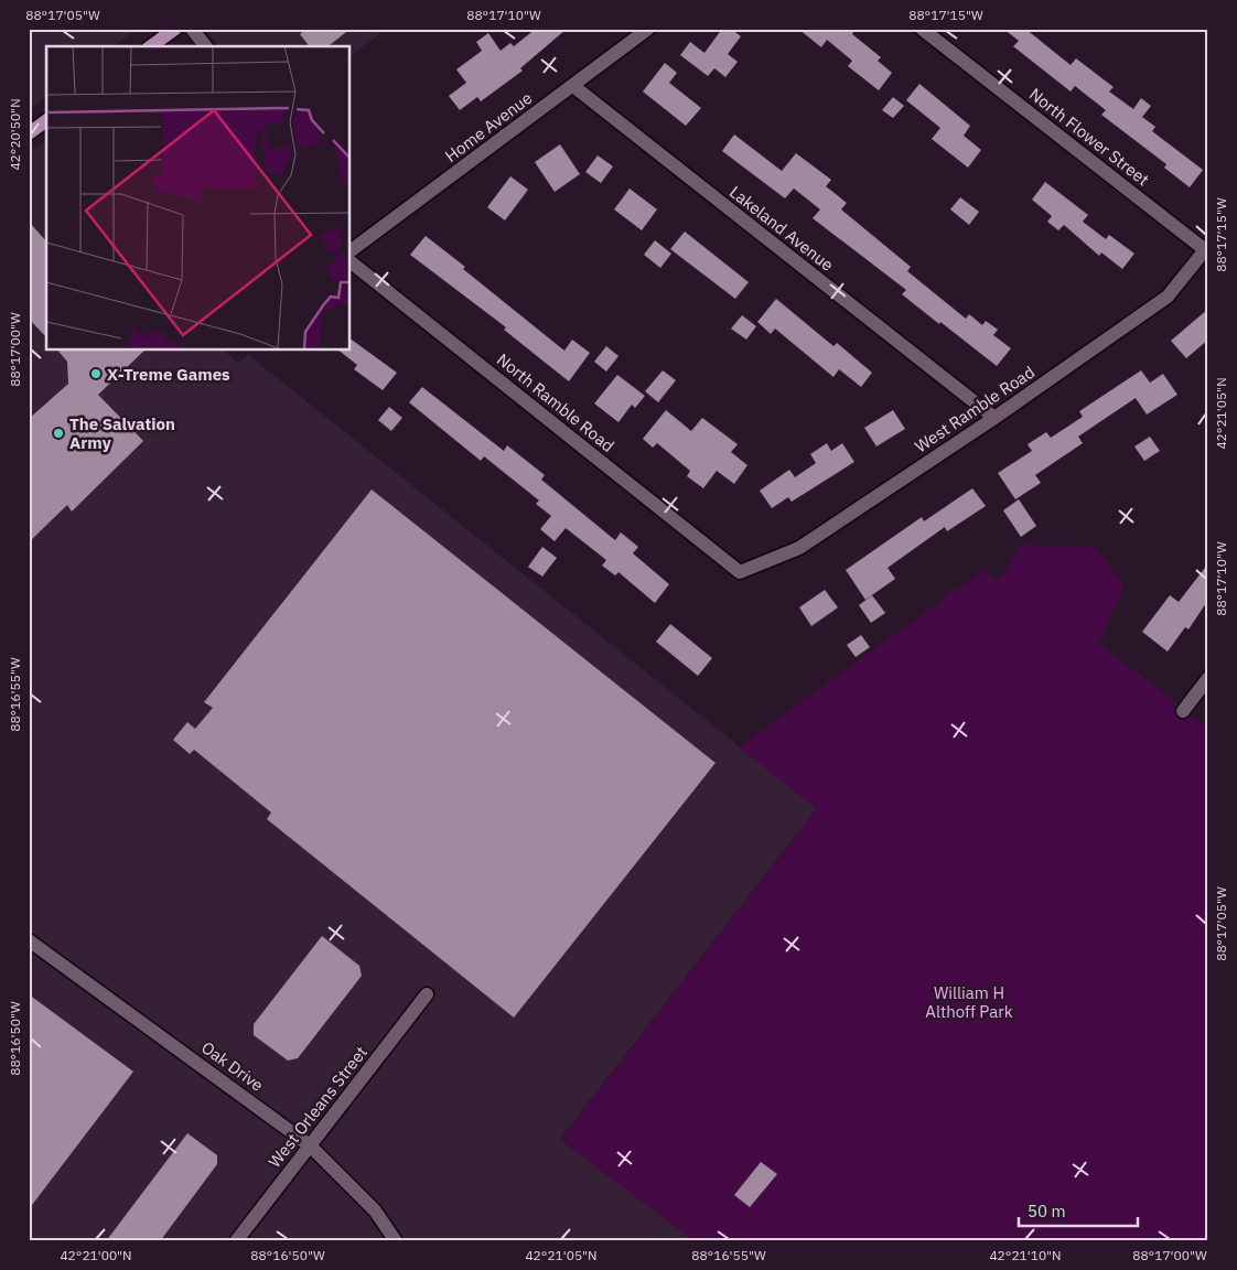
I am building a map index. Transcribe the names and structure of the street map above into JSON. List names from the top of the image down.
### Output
{
  "streets": {
    "street": [
      "Home Avenue",
      "North Flower Street",
      "Lakeland Avenue",
      "North Ramble Road",
      "West Ramble Road",
      "Oak Drive",
      "West Orleans Street"
    ]
  },
  "crossings": [
    ["Home Avenue", "Lakeland Avenue"],
    ["North Flower Street", "West Ramble Road"],
    ["Lakeland Avenue", "West Ramble Road"],
    ["North Ramble Road", "West Ramble Road"],
    ["Oak Drive", "West Orleans Street"]
  ],
  "parks": ["William H Althoff Park"],
  "places": ["X-Treme Games", "The Salvation Army"],
  "scale_bar": "50 m",
  "coordinates": [
    "88°17'05\"W",
    "88°17'10\"W",
    "88°17'15\"W",
    "42°20'50\"N",
    "88°17'00\"W",
    "42°21'05\"N",
    "88°16'55\"W",
    "88°16'50\"W",
    "42°21'00\"N",
    "42°21'10\"N"
  ]
}
